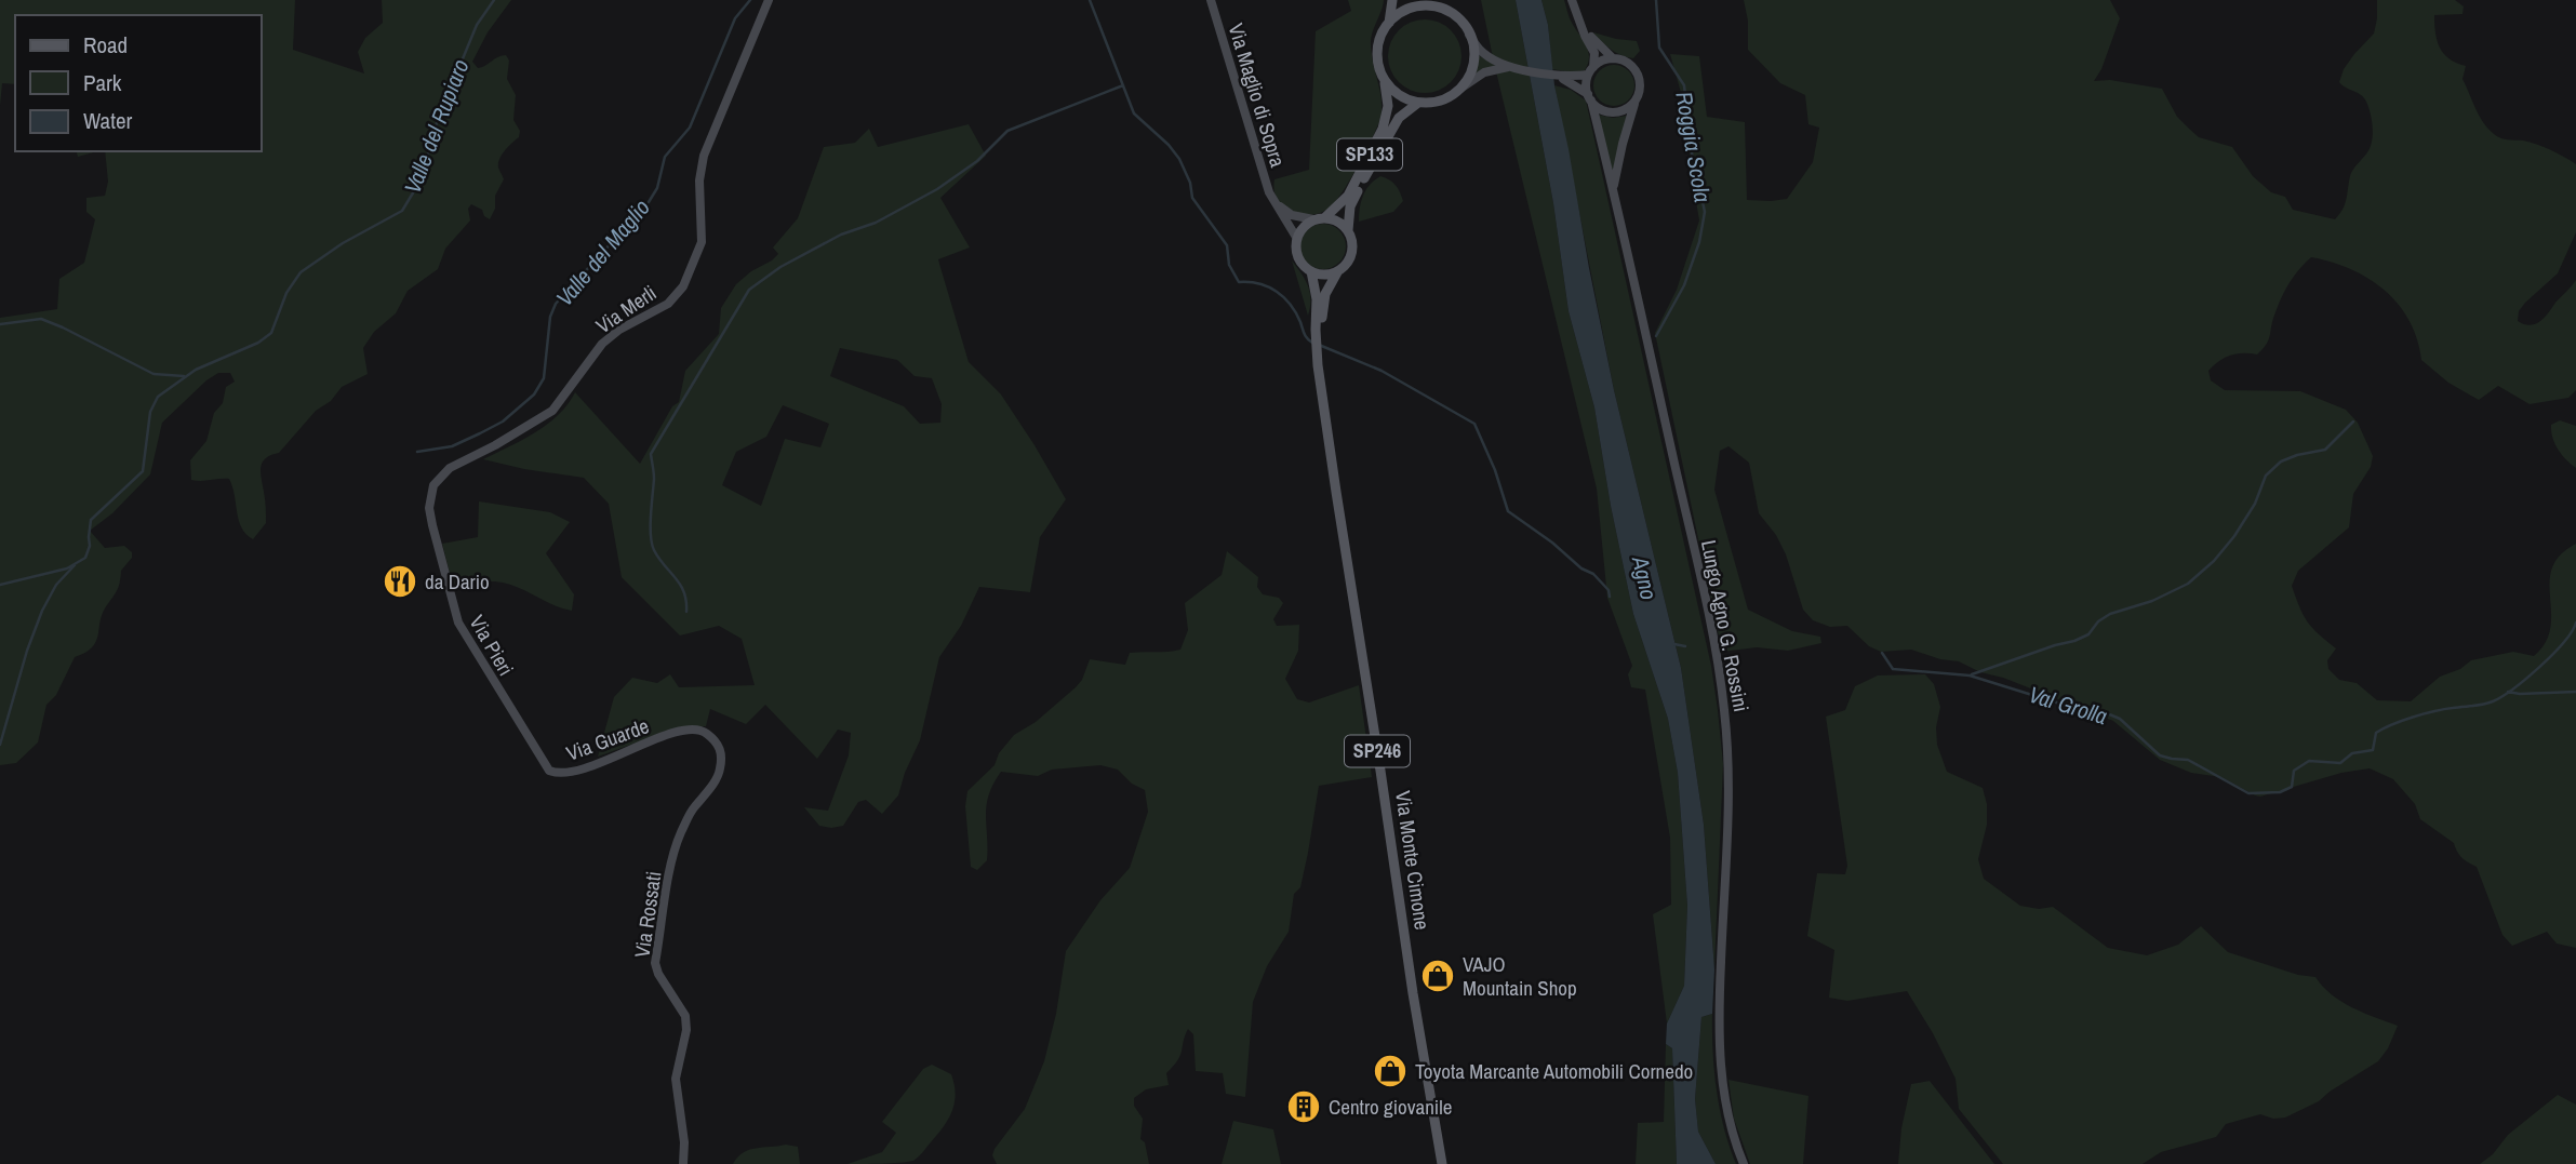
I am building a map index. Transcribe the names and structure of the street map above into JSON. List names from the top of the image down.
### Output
{
  "streets": {
    "main road": ["SP133", "SP246", "Via Monte Cimone"],
    "street": [
      "Via Maglio di Sopra",
      "Via Merli",
      "Lungo Agno G. Rossini",
      "Via Pieri",
      "Via Guarde",
      "Via Rossati"
    ]
  },
  "crossings": [
    ["Via Maglio di Sopra", "SP133"],
    ["Via Maglio di Sopra", "SP246"],
    ["Via Maglio di Sopra", "Via Monte Cimone"],
    ["SP133", "SP246"],
    ["SP133", "Via Monte Cimone"],
    ["Via Merli", "Via Pieri"],
    ["Via Pieri", "Via Guarde"],
    ["Via Guarde", "Via Rossati"],
    ["SP246", "Via Monte Cimone"]
  ],
  "water": [
    "Valle del Rupiaro",
    "Roggia Scola",
    "Valle del Maglio",
    "Agno",
    "Val Grolla"
  ],
  "places": {
    "restaurant": ["da Dario"],
    "shop": ["VAJO Mountain Shop", "Toyota Marcante Automobili Cornedo"],
    "building": ["Centro giovanile"]
  },
  "legend": ["Road", "Park", "Water"]
}
